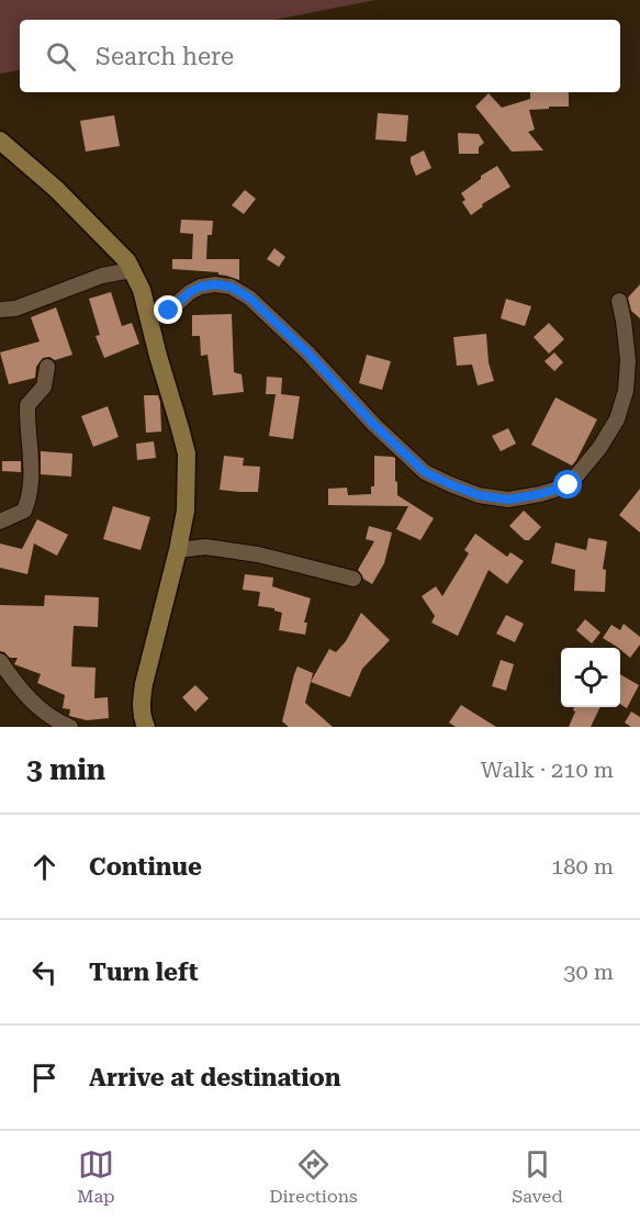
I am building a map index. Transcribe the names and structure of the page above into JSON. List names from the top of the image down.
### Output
{
  "page": {
    "search": "Search here",
    "heading": ["3 min", "Walk · 210 m"],
    "list": [
      ["Continue", "180 m"],
      ["Turn left", "30 m"],
      "Arrive at destination"
    ],
    "nav": ["Map", "Directions", "Saved"]
  }
}
